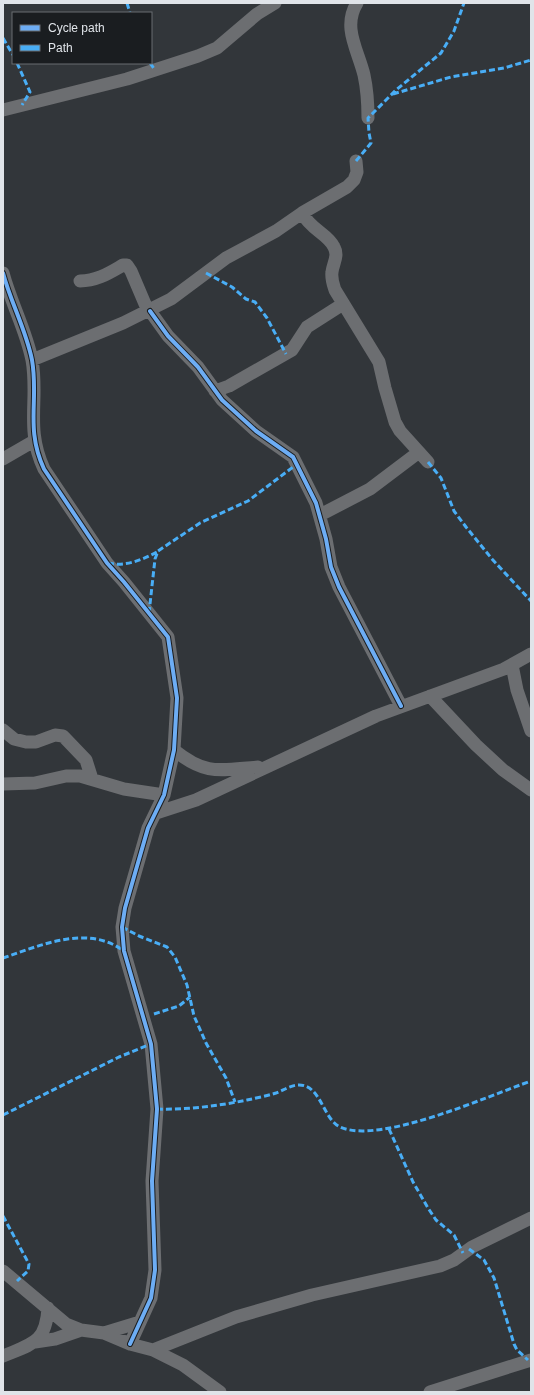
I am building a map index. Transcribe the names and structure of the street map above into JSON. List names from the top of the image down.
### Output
{
  "legend": ["Cycle path", "Path"]
}
